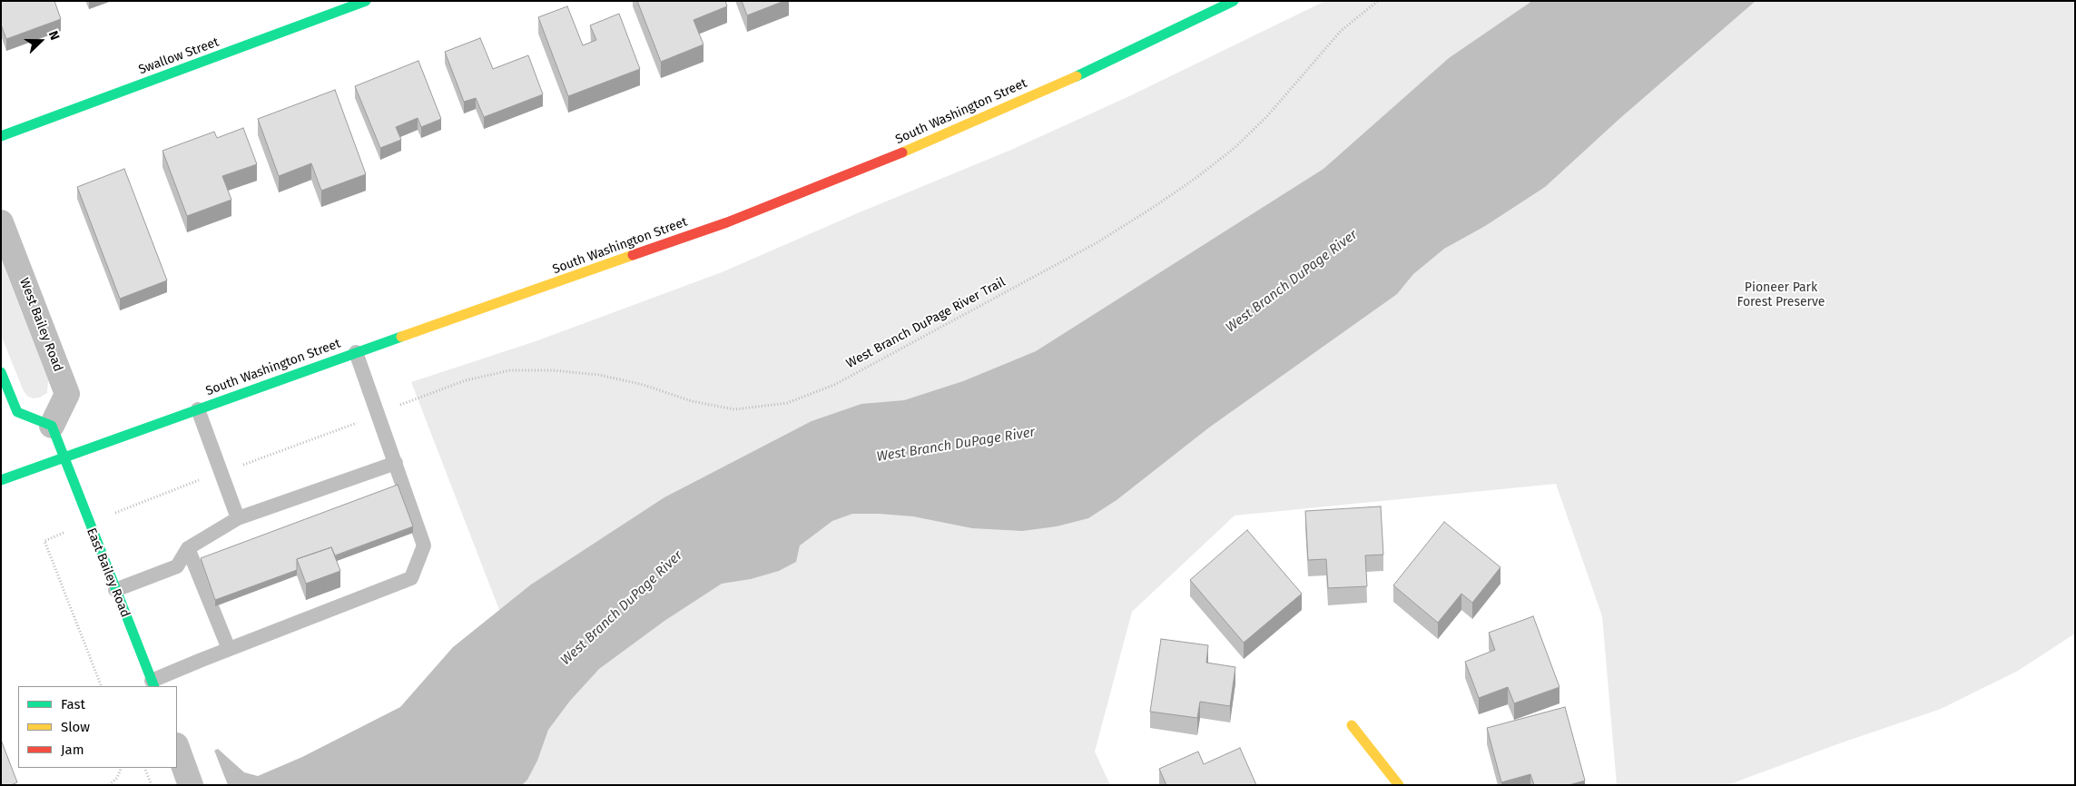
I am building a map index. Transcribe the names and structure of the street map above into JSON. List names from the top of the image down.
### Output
{
  "streets": {
    "main road": ["Swallow Street", "South Washington Street", "East Bailey Road"],
    "street": ["West Bailey Road"],
    "path": ["West Branch DuPage River Trail"]
  },
  "crossings": [
    ["South Washington Street", "East Bailey Road"]
  ],
  "water": ["West Branch DuPage River"],
  "parks": ["Pioneer Park Forest Preserve"],
  "legend": ["Fast", "Slow", "Jam"],
  "north": "right"
}
